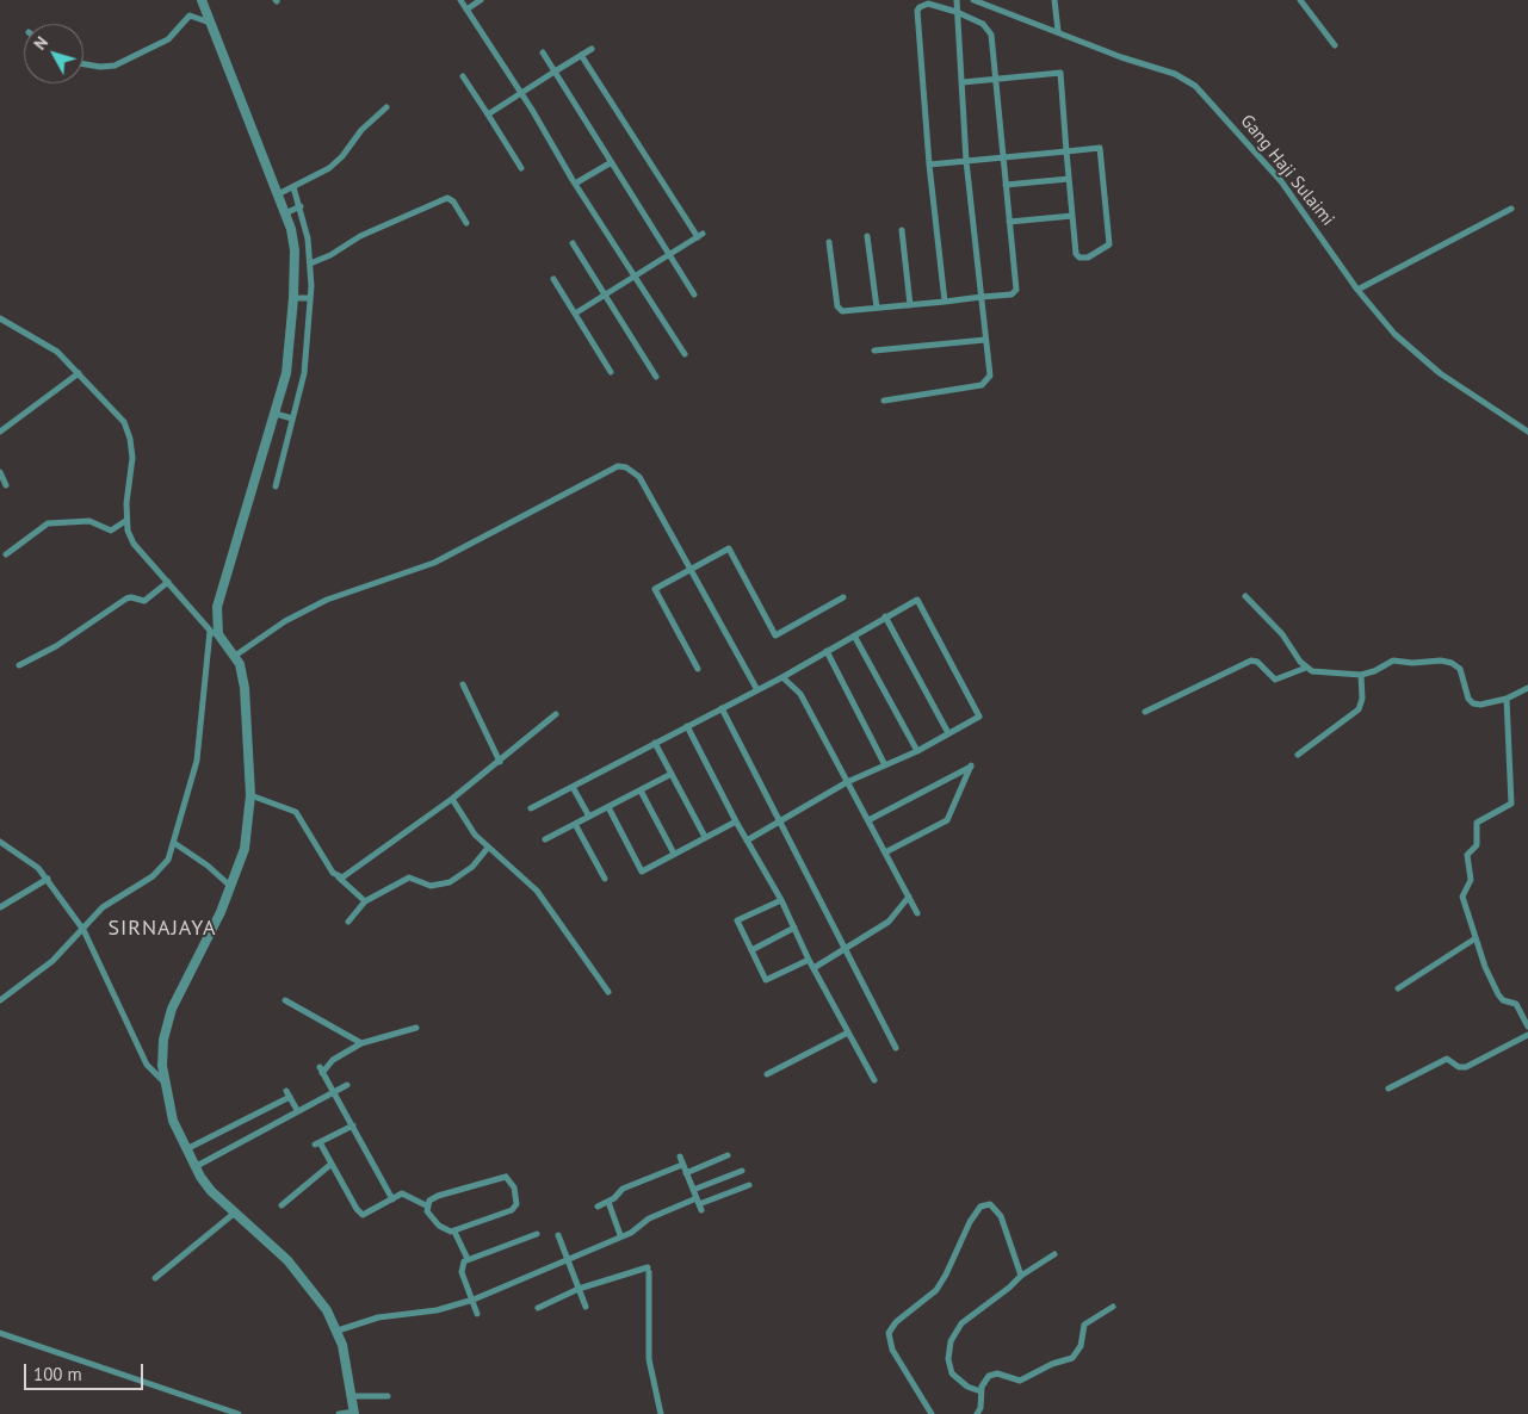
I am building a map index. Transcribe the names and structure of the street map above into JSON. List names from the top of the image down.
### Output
{
  "streets": {
    "street": ["Gang Haji Sulaimi"]
  },
  "districts": ["SIRNAJAYA"],
  "scale_bar": "100 m",
  "north": "top left"
}
